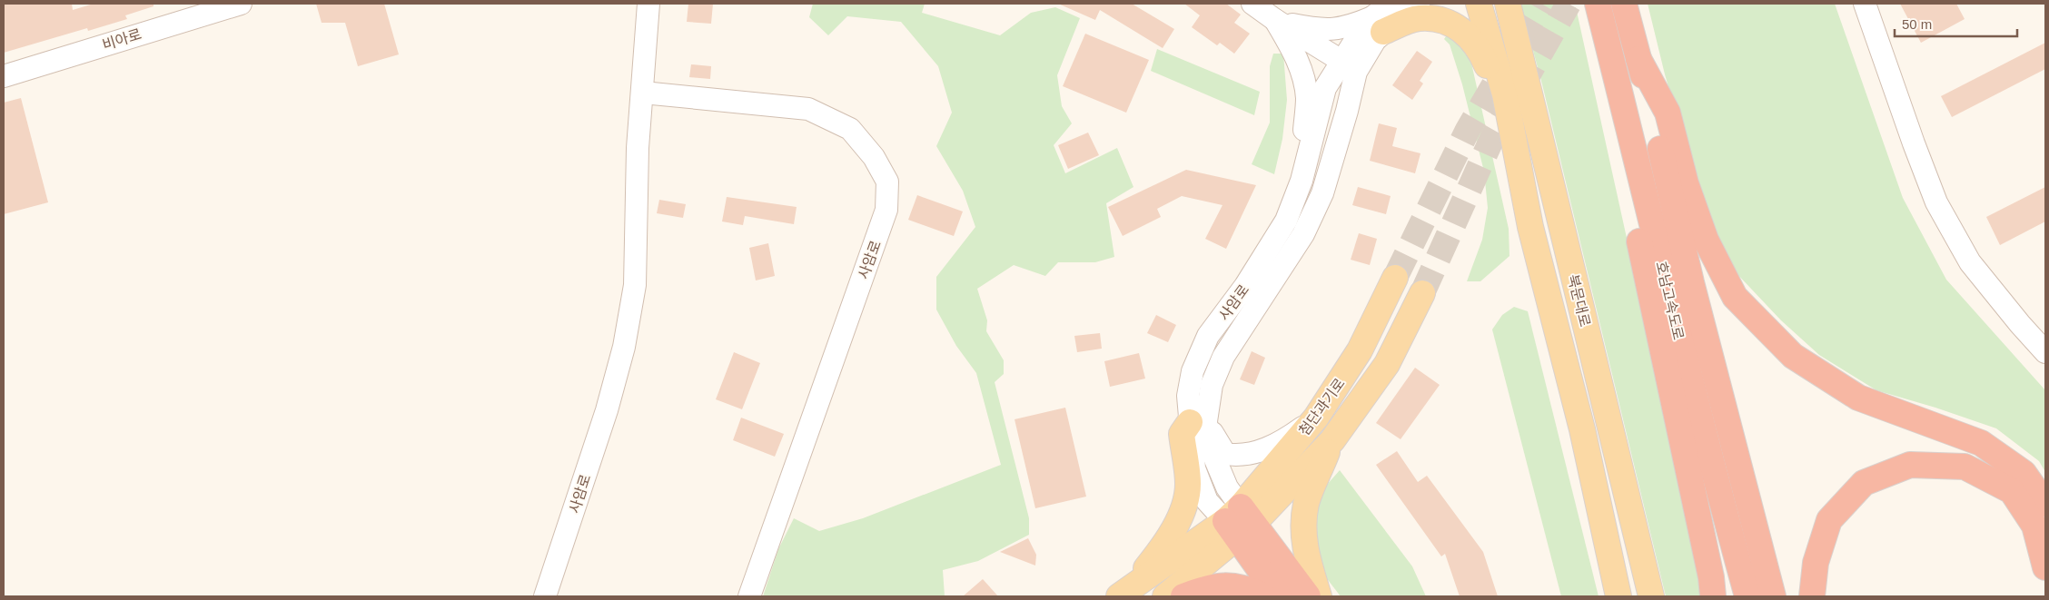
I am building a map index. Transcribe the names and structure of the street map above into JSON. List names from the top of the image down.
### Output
{
  "streets": {
    "highway": ["호남고속도로"],
    "main road": ["북문대로", "첨단과기로"],
    "street": ["비아로", "사암로"]
  },
  "crossings": [
    ["사암로", "첨단과기로"]
  ],
  "scale_bar": "50 m"
}
